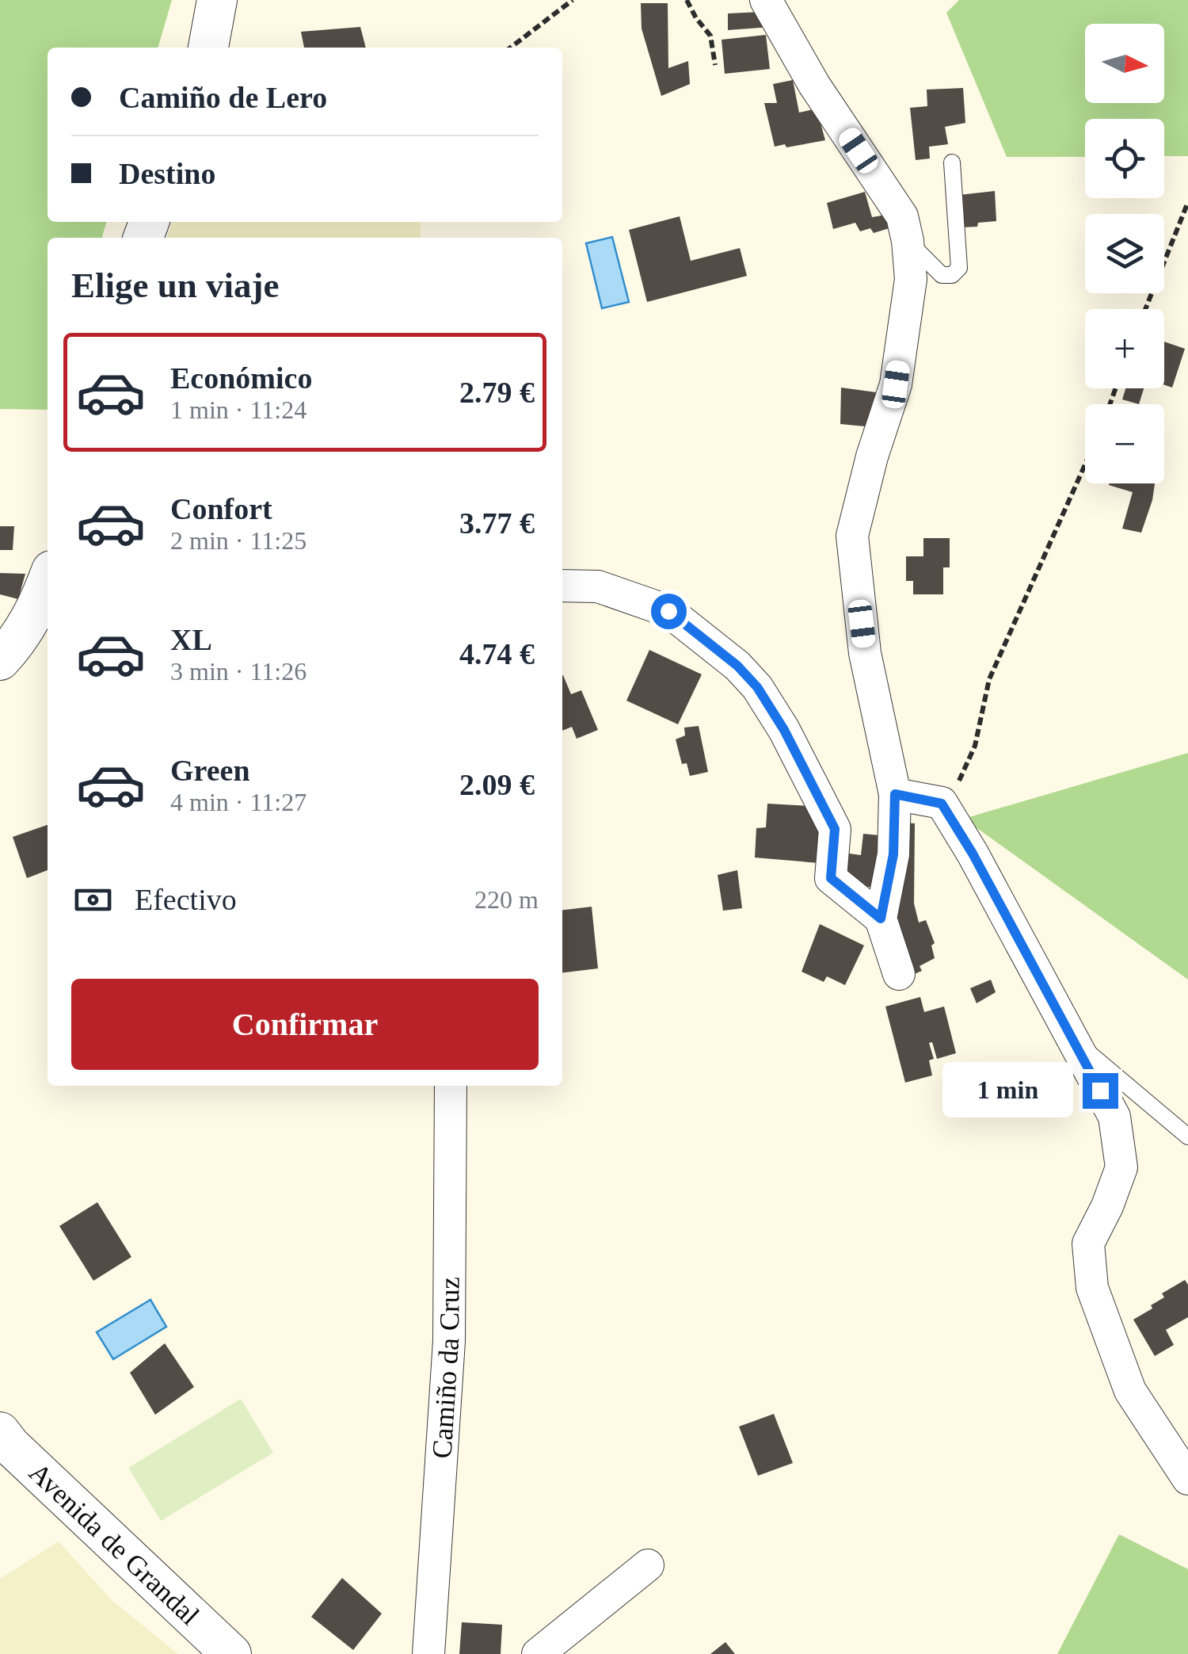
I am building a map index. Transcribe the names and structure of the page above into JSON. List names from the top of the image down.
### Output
{
  "streets": {
    "street": ["Camiño da Cruz", "Avenida de Grandal"]
  },
  "north": "right",
  "page": {
    "map_buttons": ["+", "−"],
    "banner": ["Camiño de Lero", "Destino"],
    "heading": "Elige un viaje",
    "list": [
      {
        "name": "Económico",
        "note": "1 min · 11:24",
        "value": "2.79 €"
      },
      {
        "name": "Confort",
        "note": "2 min · 11:25",
        "value": "3.77 €"
      },
      {
        "name": "XL",
        "note": "3 min · 11:26",
        "value": "4.74 €"
      },
      {
        "name": "Green",
        "note": "4 min · 11:27",
        "value": "2.09 €"
      }
    ],
    "pay": ["Efectivo", "220 m"],
    "buttons": "Confirmar",
    "bubble": "1 min"
  }
}
